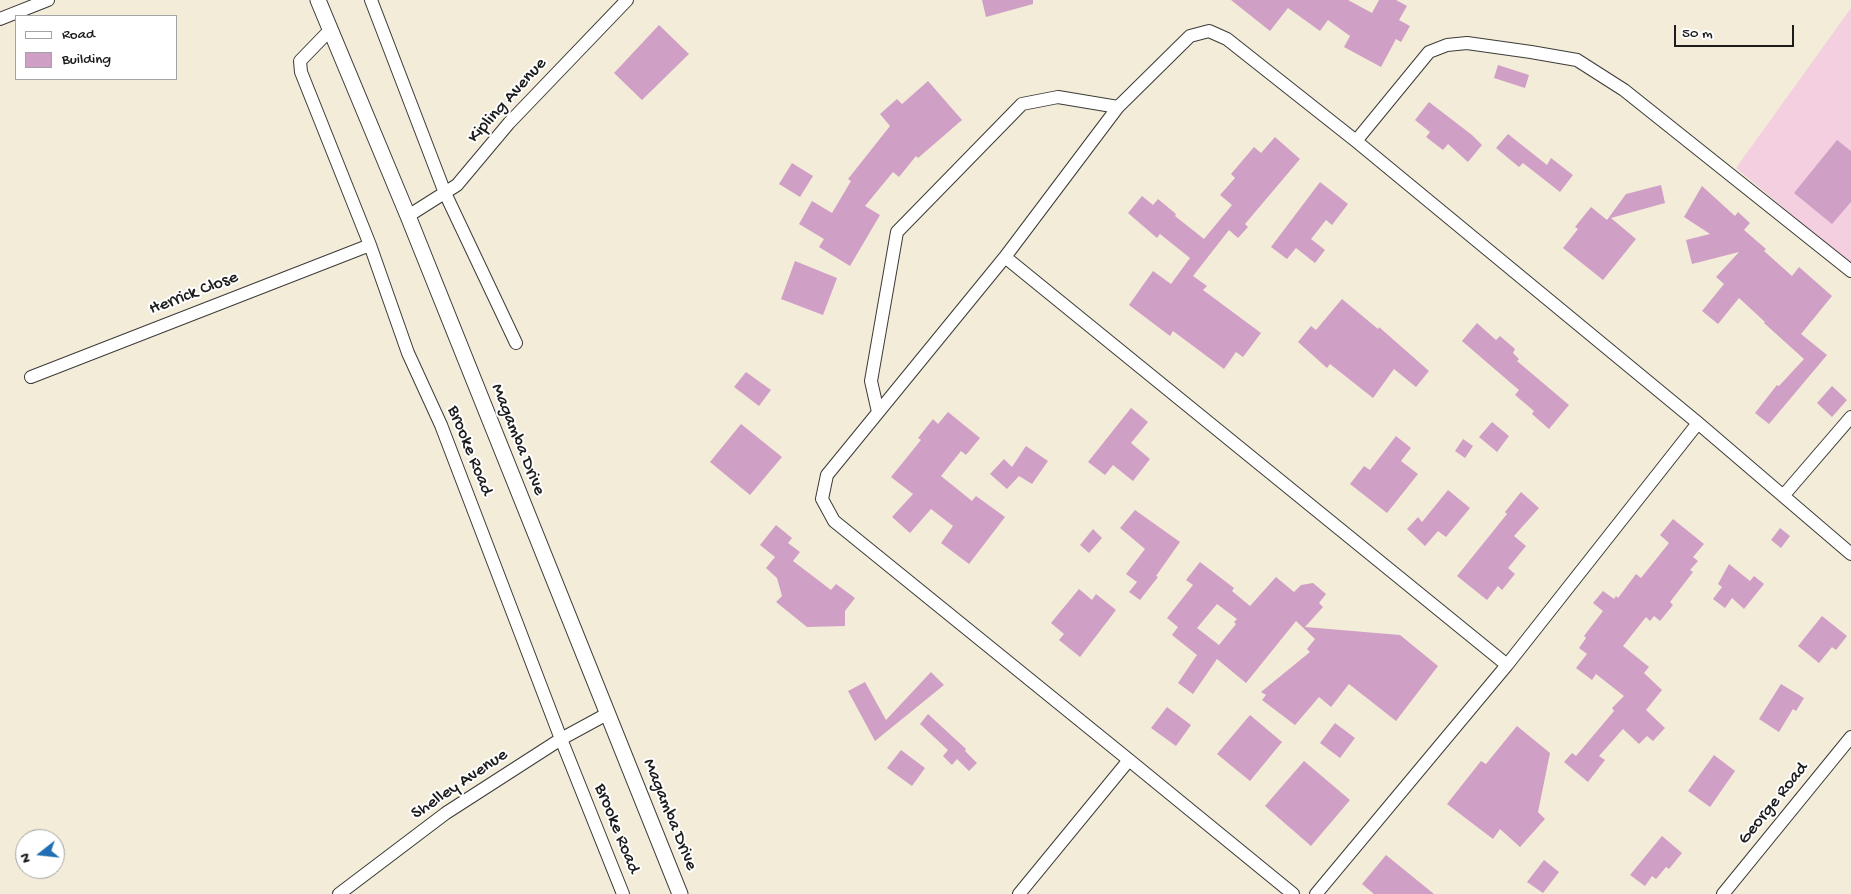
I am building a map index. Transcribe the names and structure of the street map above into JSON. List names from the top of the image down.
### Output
{
  "streets": {
    "street": [
      "Kipling Avenue",
      "Herrick Close",
      "Magamba Drive",
      "Brooke Road",
      "Shelley Avenue",
      "George Road"
    ]
  },
  "crossings": [
    ["Kipling Avenue", "Magamba Drive"],
    ["Herrick Close", "Brooke Road"],
    ["Magamba Drive", "Brooke Road"],
    ["Magamba Drive", "Shelley Avenue"],
    ["Brooke Road", "Shelley Avenue"]
  ],
  "legend": ["Road", "Building"],
  "scale_bar": "50 m",
  "north": "left"
}
